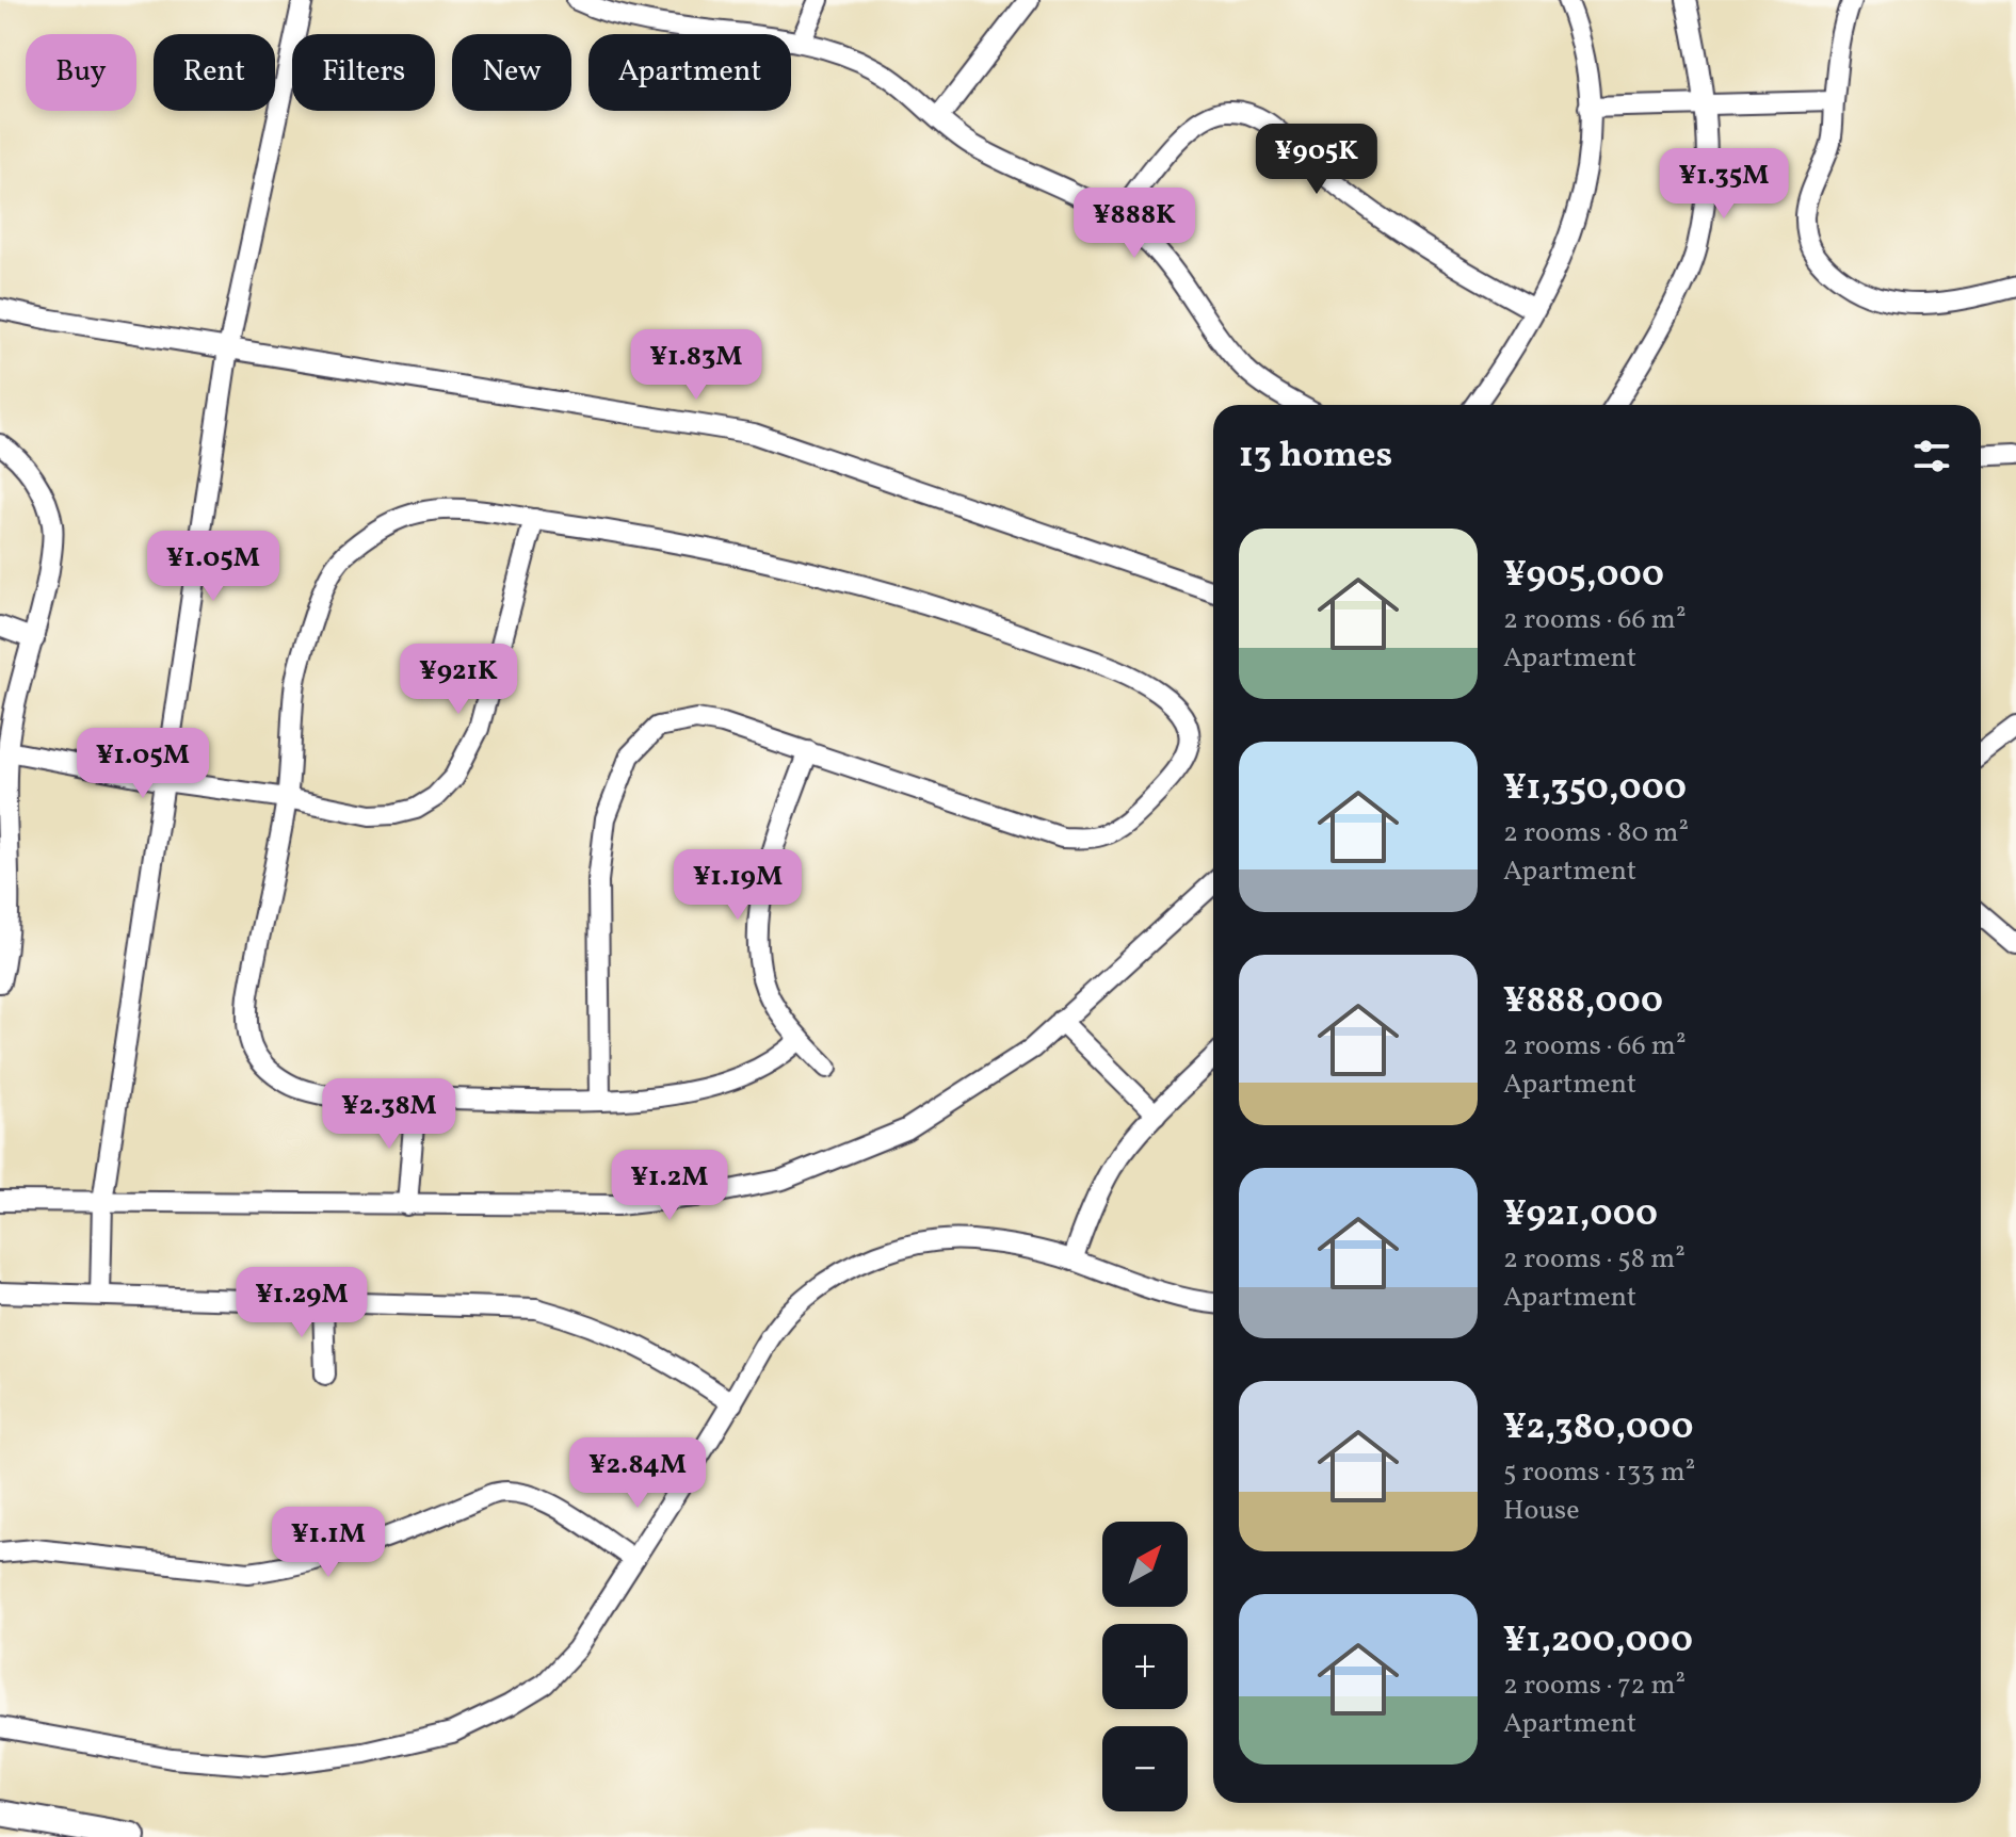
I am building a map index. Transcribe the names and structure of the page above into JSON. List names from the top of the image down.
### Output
{
  "north": "top right",
  "page": {
    "chip": [
      "Buy",
      "Rent",
      "Filters",
      "New",
      "Apartment"
    ],
    "price": [
      "¥905K",
      "¥1.35M",
      "¥888K",
      "¥1.83M",
      "¥1.05M",
      "¥921K",
      "¥1.05M",
      "¥1.19M",
      "¥2.38M",
      "¥1.2M",
      "¥1.29M",
      "¥2.84M",
      "¥1.1M"
    ],
    "heading": "13 homes",
    "list": [
      {
        "name": "¥905,000",
        "note": "2 rooms · 66 m² · Apartment"
      },
      {
        "name": "¥1,350,000",
        "note": "2 rooms · 80 m² · Apartment"
      },
      {
        "name": "¥888,000",
        "note": "2 rooms · 66 m² · Apartment"
      },
      {
        "name": "¥921,000",
        "note": "2 rooms · 58 m² · Apartment"
      },
      {
        "name": "¥2,380,000",
        "note": "5 rooms · 133 m² · House"
      },
      {
        "name": "¥1,200,000",
        "note": "2 rooms · 72 m² · Apartment"
      }
    ],
    "map_buttons": ["+", "−"]
  }
}
